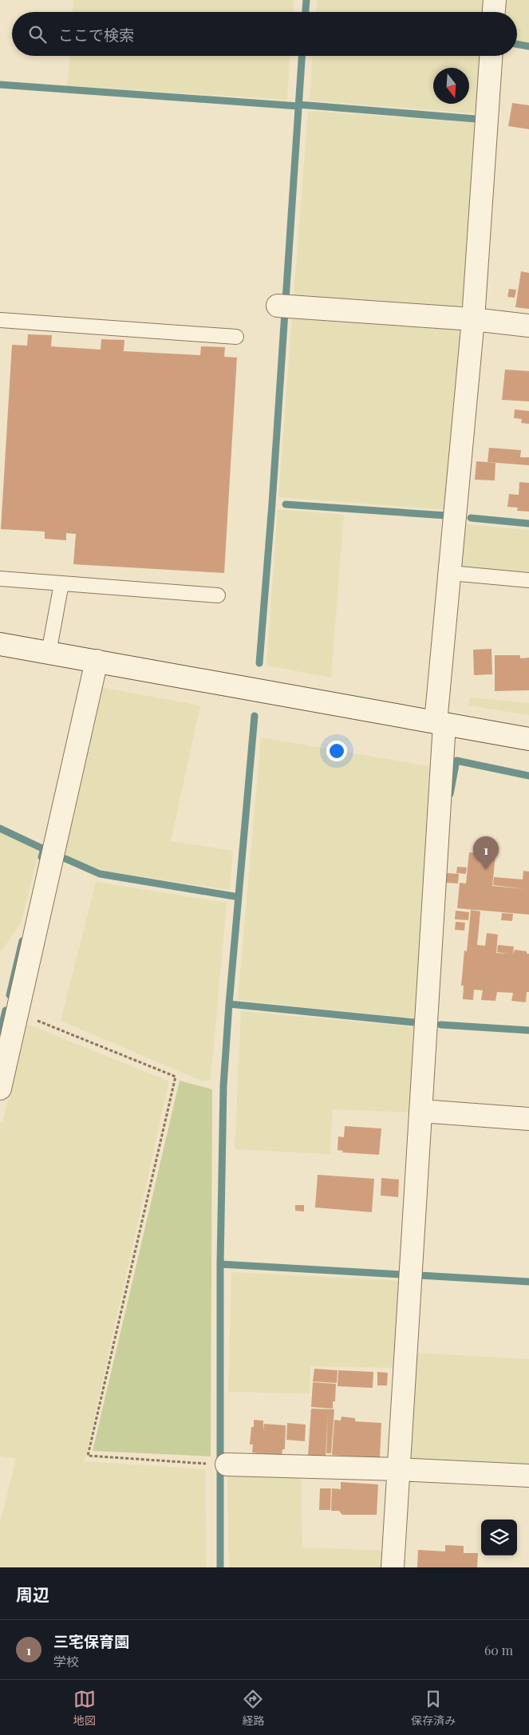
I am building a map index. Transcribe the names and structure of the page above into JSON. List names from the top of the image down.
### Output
{
  "north": "bottom",
  "page": {
    "search": "ここで検索",
    "pins": "1",
    "heading": "周辺",
    "list": [
      {
        "mark": "1",
        "name": "三宅保育園",
        "note": "学校",
        "value": "60 m"
      }
    ],
    "nav": ["地図", "経路", "保存済み"]
  }
}
